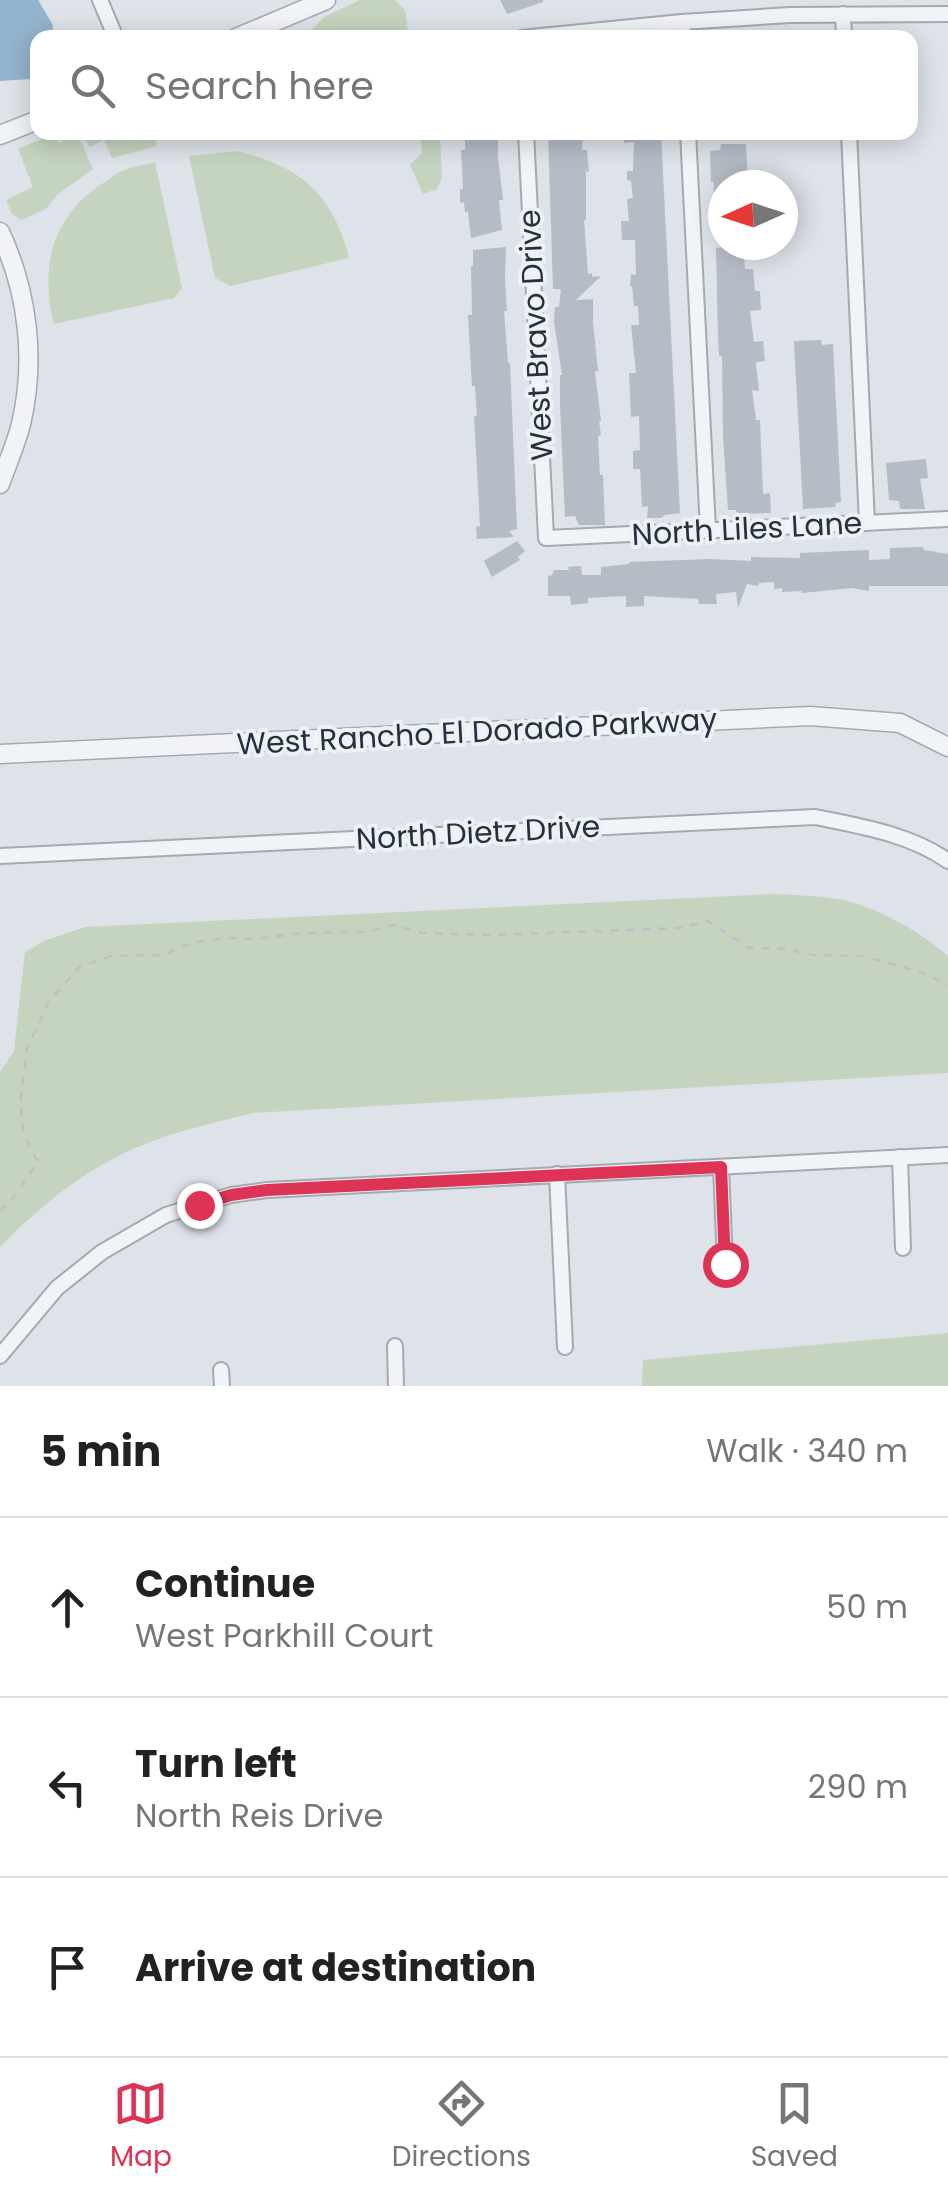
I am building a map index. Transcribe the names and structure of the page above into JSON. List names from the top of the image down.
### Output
{
  "streets": {
    "street": [
      "West Bravo Drive",
      "North Liles Lane",
      "West Rancho El Dorado Parkway",
      "North Dietz Drive"
    ]
  },
  "crossings": [
    ["West Bravo Drive", "North Liles Lane"]
  ],
  "north": "left",
  "page": {
    "search": "Search here",
    "heading": ["5 min", "Walk · 340 m"],
    "list": [
      ["Continue", "West Parkhill Court", "50 m"],
      ["Turn left", "North Reis Drive", "290 m"],
      "Arrive at destination"
    ],
    "nav": ["Map", "Directions", "Saved"]
  }
}
